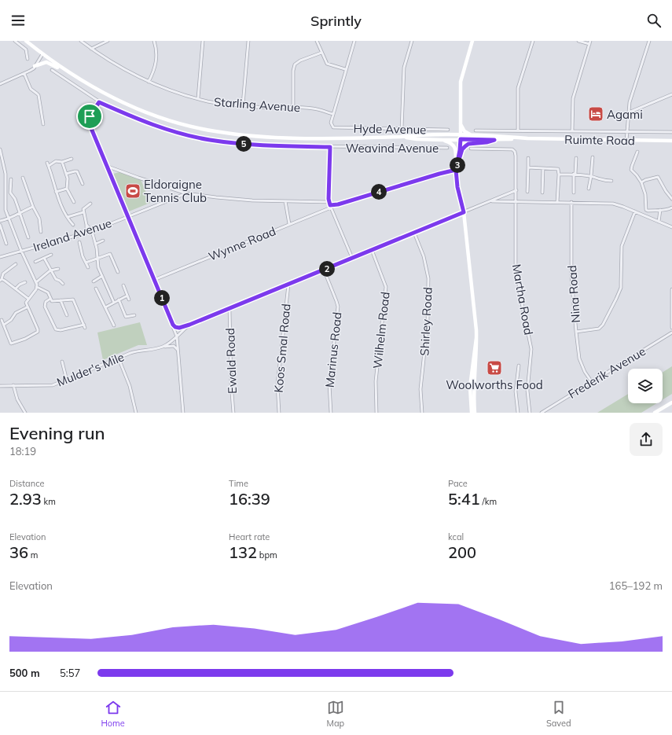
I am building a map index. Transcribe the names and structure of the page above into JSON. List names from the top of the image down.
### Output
{
  "streets": {
    "main road": ["Ruimte Road"],
    "street": [
      "Starling Avenue",
      "Hyde Avenue",
      "Weavind Avenue",
      "Ireland Avenue",
      "Wynne Road",
      "Nina Road",
      "Martha Road",
      "Shirley Road",
      "Wilhelm Road",
      "Koos Smal Road",
      "Marinus Road",
      "Ewald Road",
      "Mulder's Mile",
      "Frederik Avenue"
    ]
  },
  "crossings": [
    ["Starling Avenue", "Hyde Avenue"],
    ["Ireland Avenue", "Wynne Road"],
    ["Nina Road", "Frederik Avenue"]
  ],
  "places": {
    "hotel": ["Agami"],
    "sports": ["Eldoraigne Tennis Club"],
    "supermarket": ["Woolworths Food"]
  },
  "page": {
    "header": "Sprintly",
    "pins": [
      "5",
      "3",
      "4",
      "2",
      "1"
    ],
    "heading": ["Evening run", "18:19"],
    "stats": [
      ["Distance", "2.93 km"],
      ["Time", "16:39"],
      ["Pace", "5:41 /km"],
      ["Elevation", "36 m"],
      ["Heart rate", "132 bpm"],
      ["kcal", "200"]
    ],
    "chart": ["Elevation", "165–192 m"],
    "list": [
      {
        "name": "500 m",
        "note": "5:57"
      }
    ],
    "tabs": ["Home", "Map", "Saved"]
  }
}
